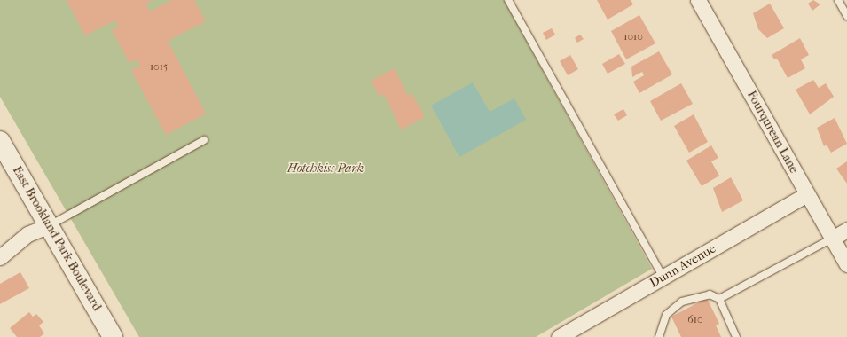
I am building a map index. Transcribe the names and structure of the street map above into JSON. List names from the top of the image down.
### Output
{
  "streets": {
    "main road": ["East Brookland Park Boulevard"],
    "street": ["Fourqurean Lane", "Dunn Avenue"]
  },
  "crossings": [
    ["Fourqurean Lane", "Dunn Avenue"]
  ],
  "parks": ["Hotchkiss Park"],
  "house_numbers": ["1010", "1015", "610"]
}
